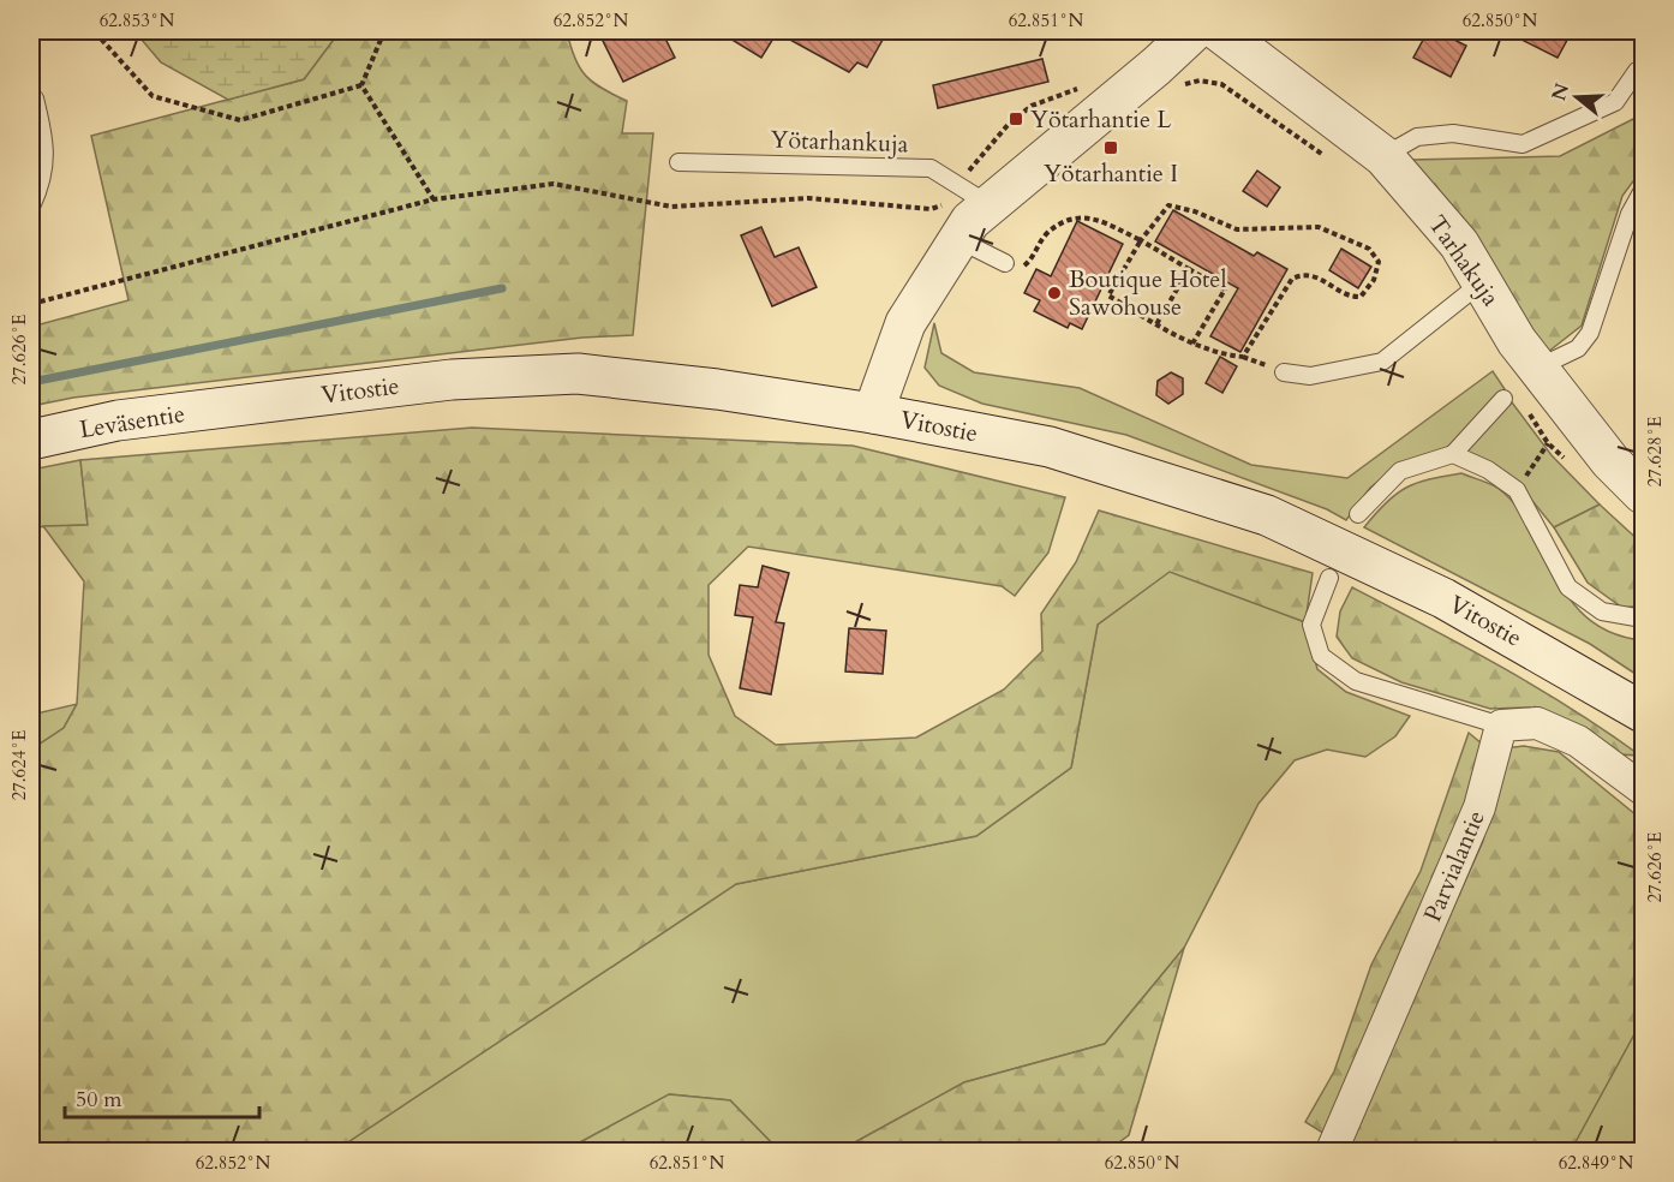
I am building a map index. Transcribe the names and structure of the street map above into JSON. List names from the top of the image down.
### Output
{
  "streets": {
    "main road": ["Tarhakuja", "Vitostie", "Leväsentie"],
    "street": ["Parvialantie"],
    "lane": ["Yötarhankuja"]
  },
  "crossings": [
    ["Vitostie", "Leväsentie"]
  ],
  "places": {
    "transit": ["Yötarhantie L", "Yötarhantie I"],
    "other": ["Boutique Hotel Sawohouse"]
  },
  "scale_bar": "50 m",
  "north": "left",
  "coordinates": [
    "62.853°N",
    "62.852°N",
    "62.851°N",
    "62.850°N",
    "27.626°E",
    "27.628°E",
    "27.624°E",
    "62.849°N"
  ]
}
